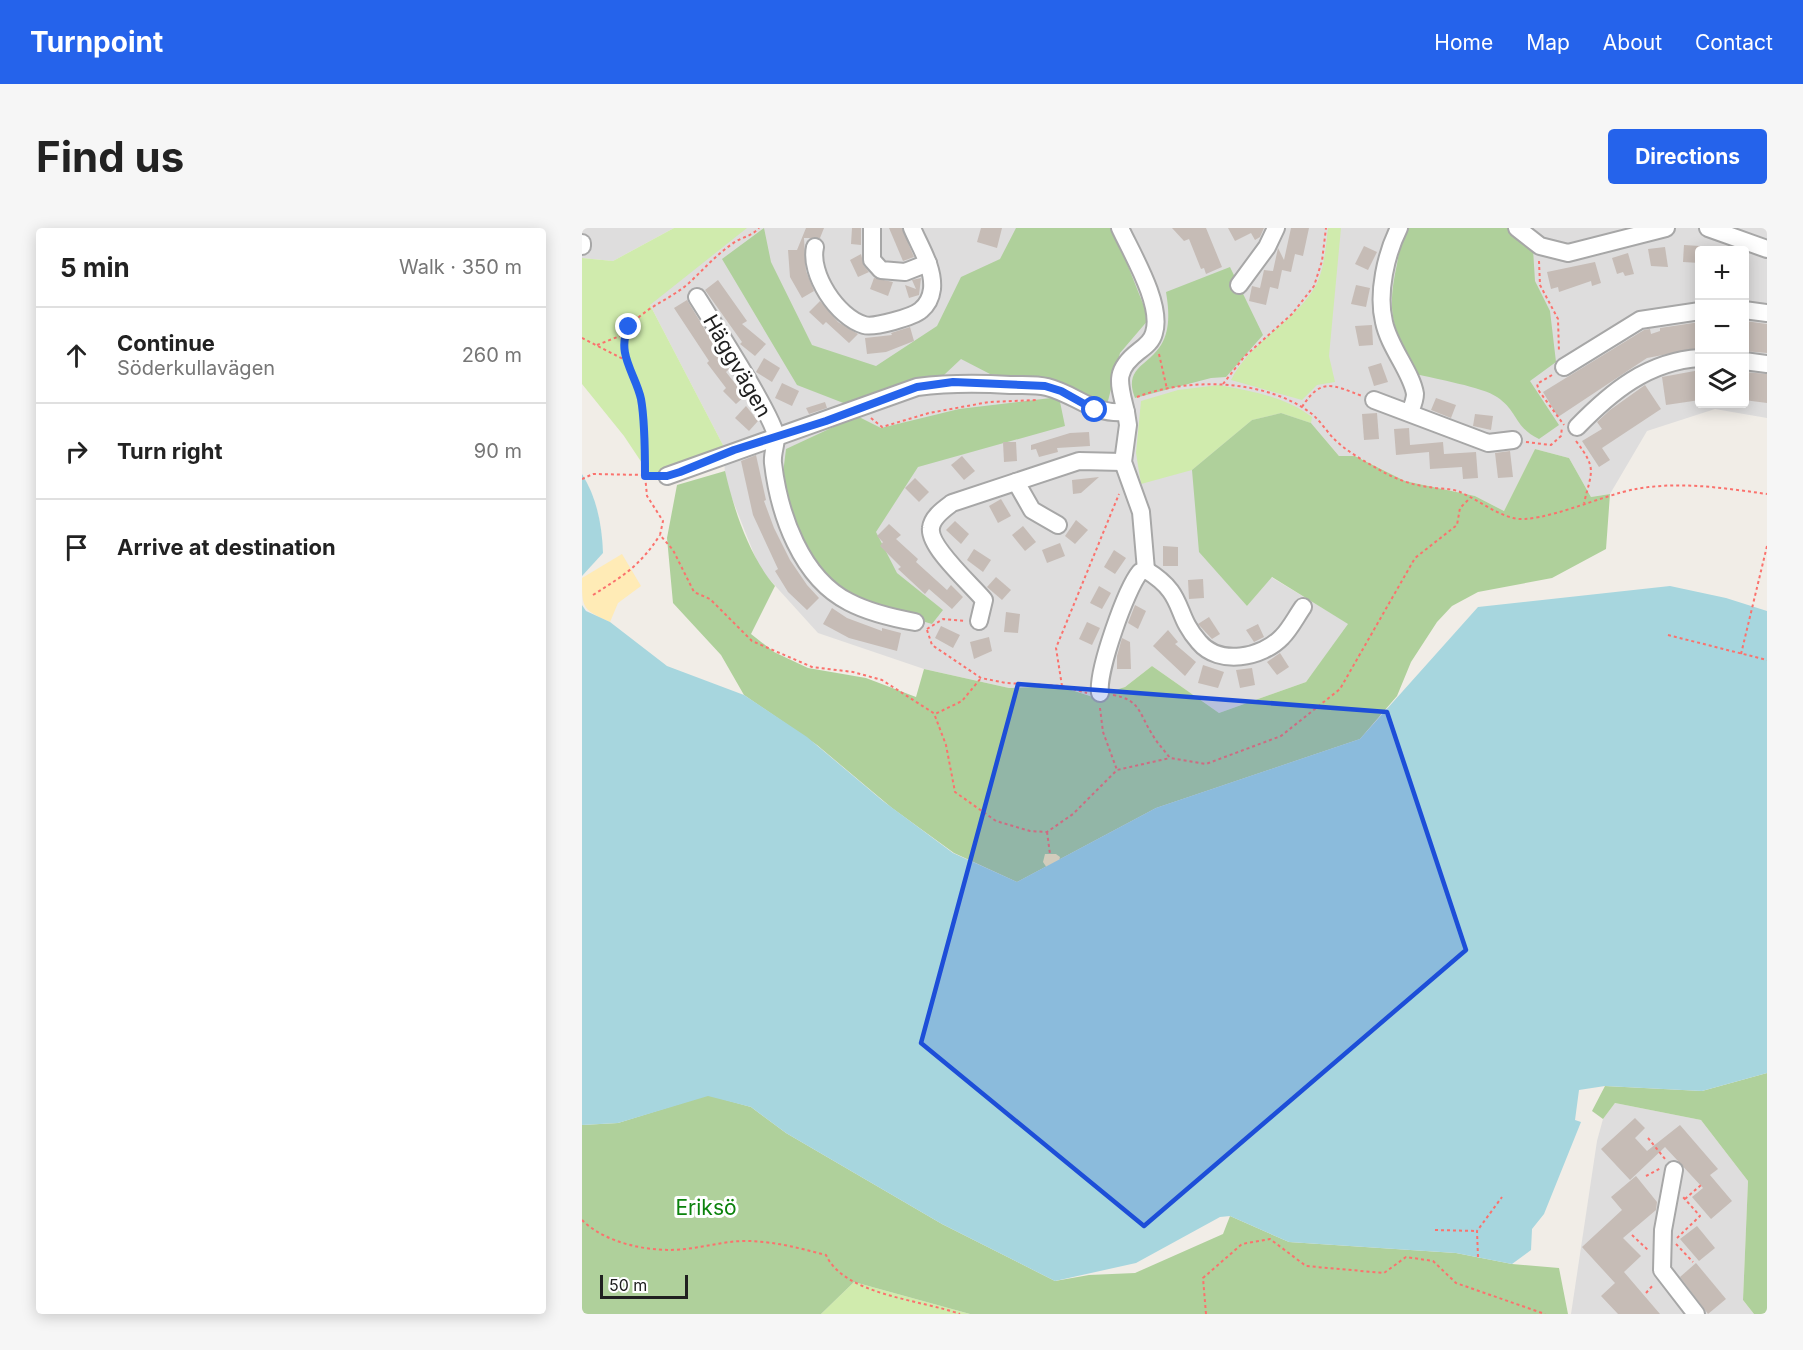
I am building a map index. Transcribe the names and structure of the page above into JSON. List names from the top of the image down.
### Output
{
  "streets": {
    "street": ["Häggvägen"]
  },
  "parks": ["Eriksö"],
  "scale_bar": "50 m",
  "page": {
    "header": "Turnpoint",
    "nav": [
      "Home",
      "Map",
      "About",
      "Contact"
    ],
    "buttons": "Directions",
    "title": "Find us",
    "heading": ["5 min", "Walk · 350 m"],
    "map_buttons": ["+", "−"],
    "list": [
      ["Continue", "Söderkullavägen", "260 m"],
      ["Turn right", "90 m"],
      "Arrive at destination"
    ],
    "scale": "50 m"
  }
}
